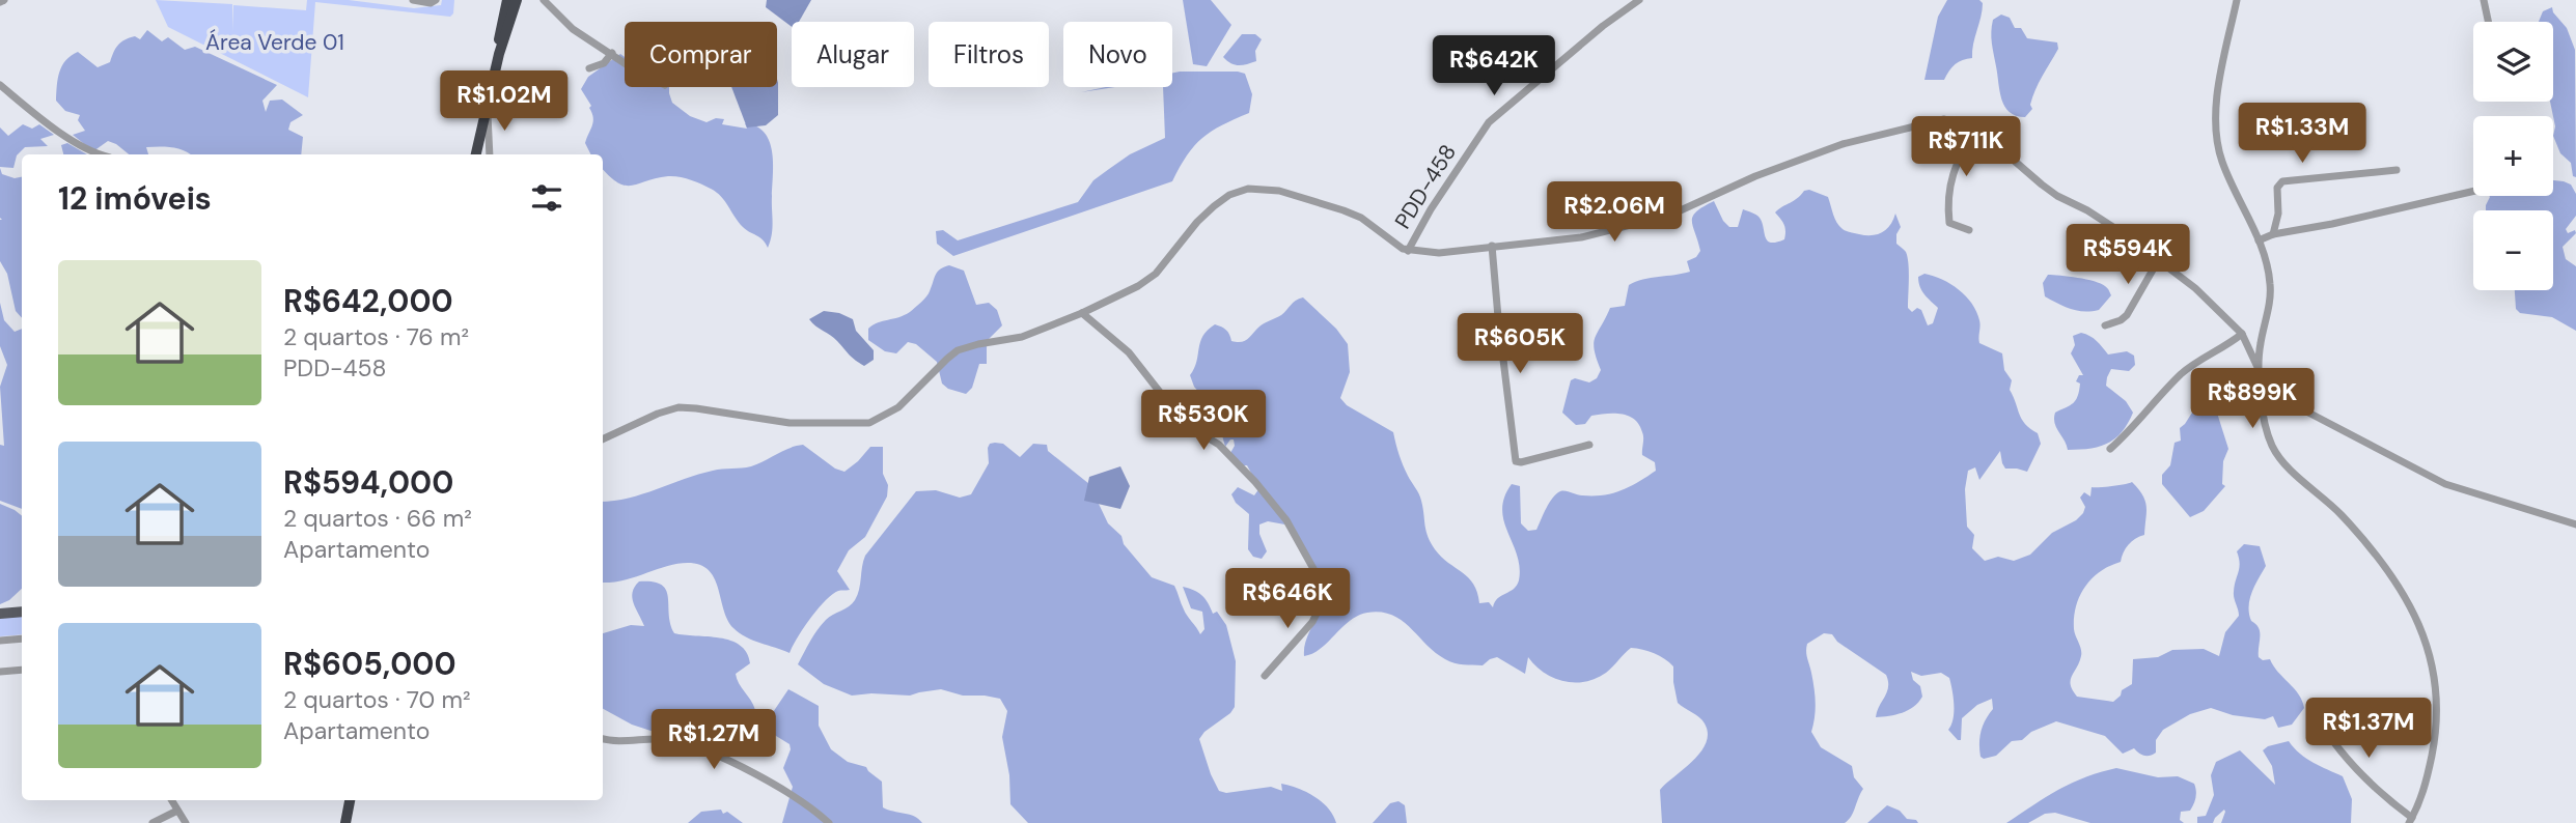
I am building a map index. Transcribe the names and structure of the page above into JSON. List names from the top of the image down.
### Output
{
  "streets": {
    "street": ["PDD-458"]
  },
  "parks": ["Área Verde 01"],
  "page": {
    "map_buttons": ["+", "−"],
    "chip": [
      "Comprar",
      "Alugar",
      "Filtros",
      "Novo"
    ],
    "price": [
      "R$642K",
      "R$1.02M",
      "R$1.33M",
      "R$711K",
      "R$2.06M",
      "R$594K",
      "R$605K",
      "R$899K",
      "R$530K",
      "R$646K",
      "R$1.37M",
      "R$1.27M"
    ],
    "heading": "12 imóveis",
    "list": [
      {
        "name": "R$642,000",
        "note": "2 quartos · 76 m² · PDD-458"
      },
      {
        "name": "R$594,000",
        "note": "2 quartos · 66 m² · Apartamento"
      },
      {
        "name": "R$605,000",
        "note": "2 quartos · 70 m² · Apartamento"
      }
    ]
  }
}
